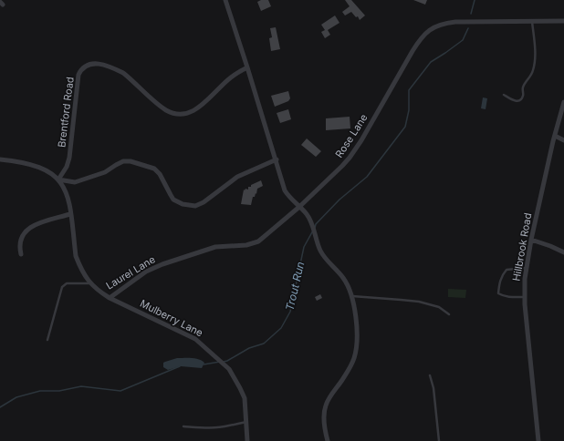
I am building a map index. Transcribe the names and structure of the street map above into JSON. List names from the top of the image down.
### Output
{
  "streets": {
    "street": [
      "Brentford Road",
      "Rose Lane",
      "Hillbrook Road",
      "Laurel Lane",
      "Mulberry Lane"
    ]
  },
  "crossings": [
    ["Brentford Road", "Laurel Lane"],
    ["Rose Lane", "Laurel Lane"],
    ["Laurel Lane", "Mulberry Lane"]
  ],
  "water": ["Trout Run"]
}
